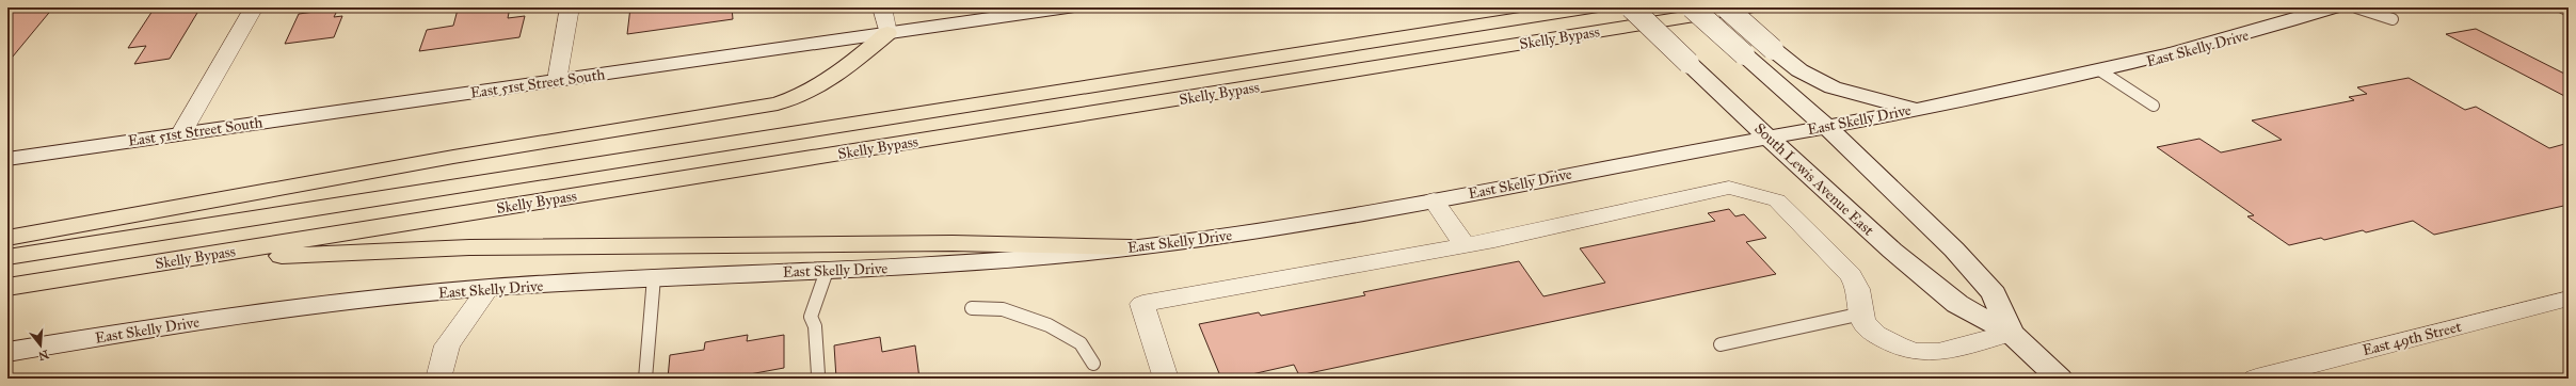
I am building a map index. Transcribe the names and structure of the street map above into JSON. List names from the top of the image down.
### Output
{
  "streets": {
    "highway": ["Skelly Bypass"],
    "main road": ["East Skelly Drive", "East 51st Street South", "South Lewis Avenue East"],
    "street": ["East 49th Street"]
  },
  "crossings": [
    ["East Skelly Drive", "South Lewis Avenue East"]
  ],
  "north": "bottom"
}
